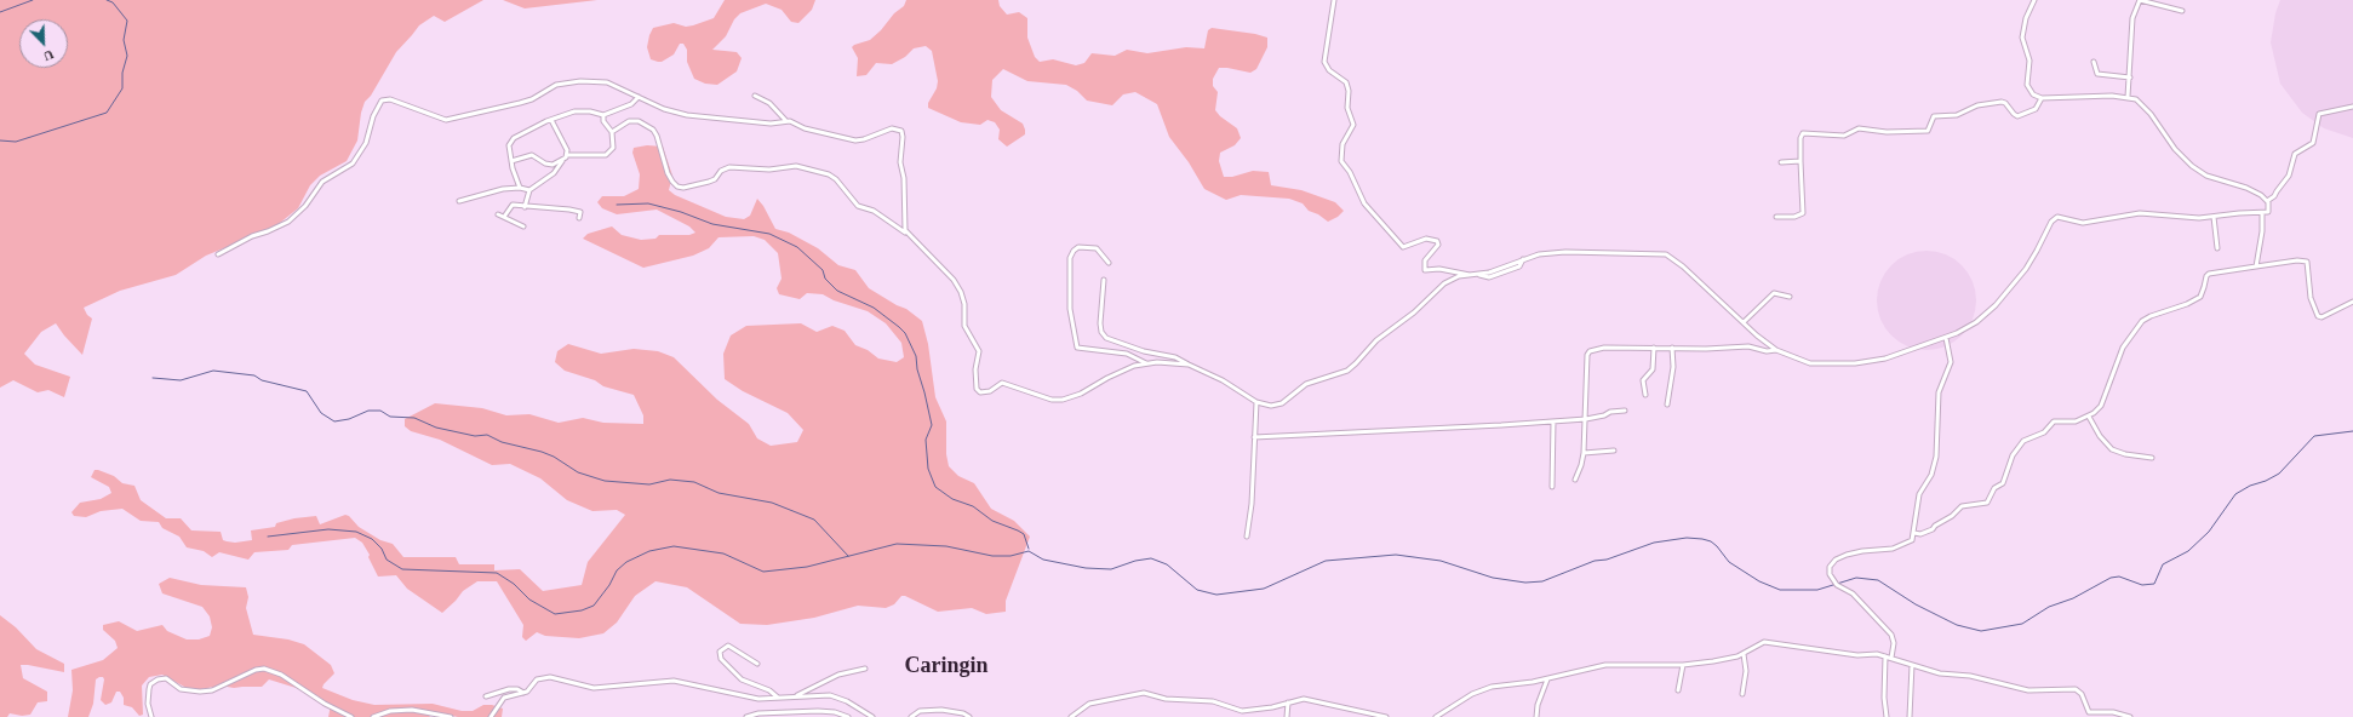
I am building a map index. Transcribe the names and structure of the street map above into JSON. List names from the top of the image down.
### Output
{
  "districts": ["Caringin"],
  "north": "bottom right"
}
